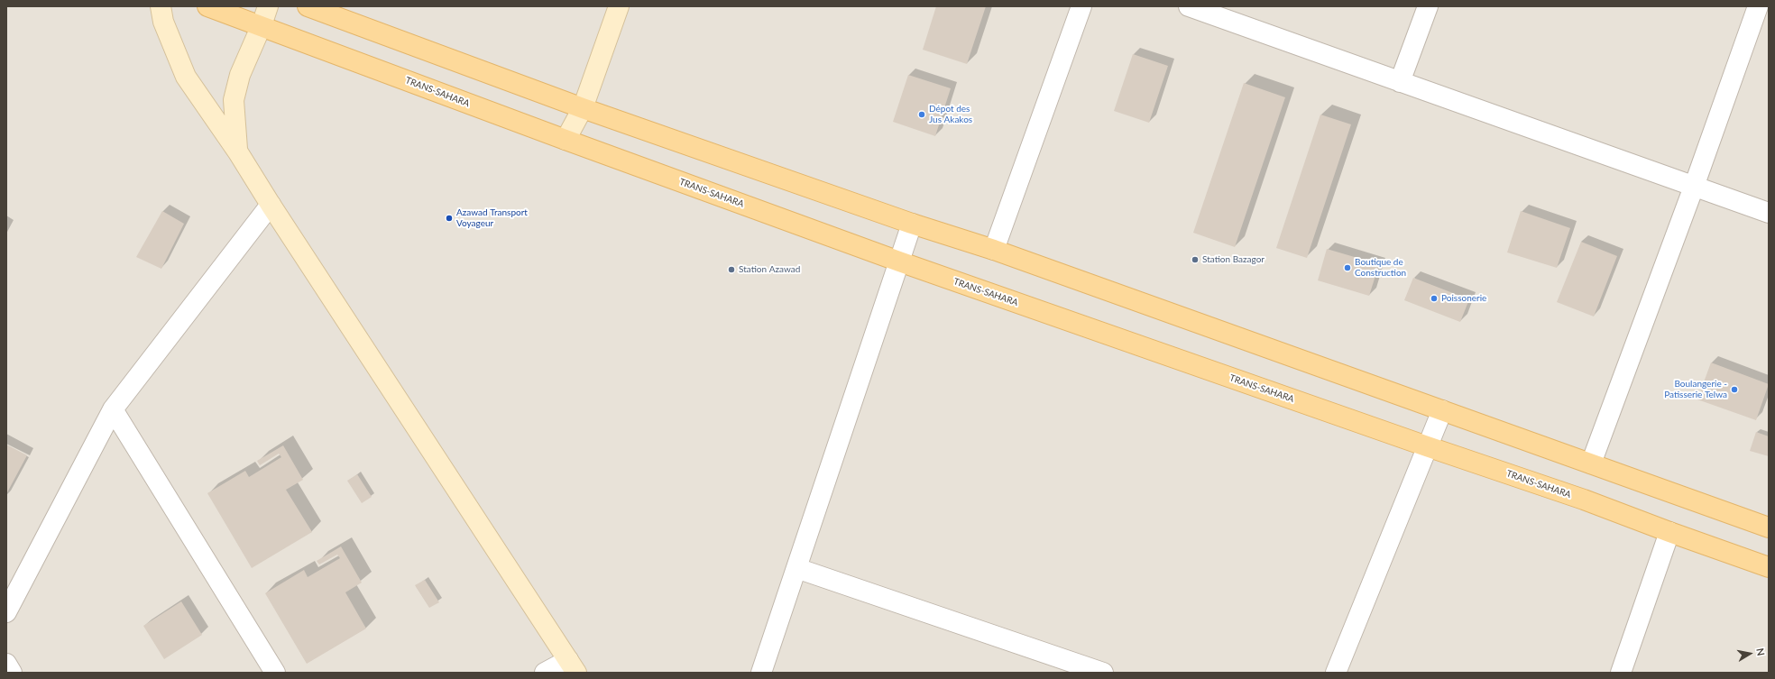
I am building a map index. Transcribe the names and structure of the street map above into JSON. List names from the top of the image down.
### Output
{
  "streets": {
    "main road": ["TRANS-SAHARA"]
  },
  "places": [
    "Dépot des Jus Akakos",
    "Azawad Transport Voyageur",
    "Station Bazagor",
    "Boutique de Construction",
    "Station Azawad",
    "Poissonerie",
    "Boulangerie - Patisserie Telwa"
  ],
  "north": "right"
}
